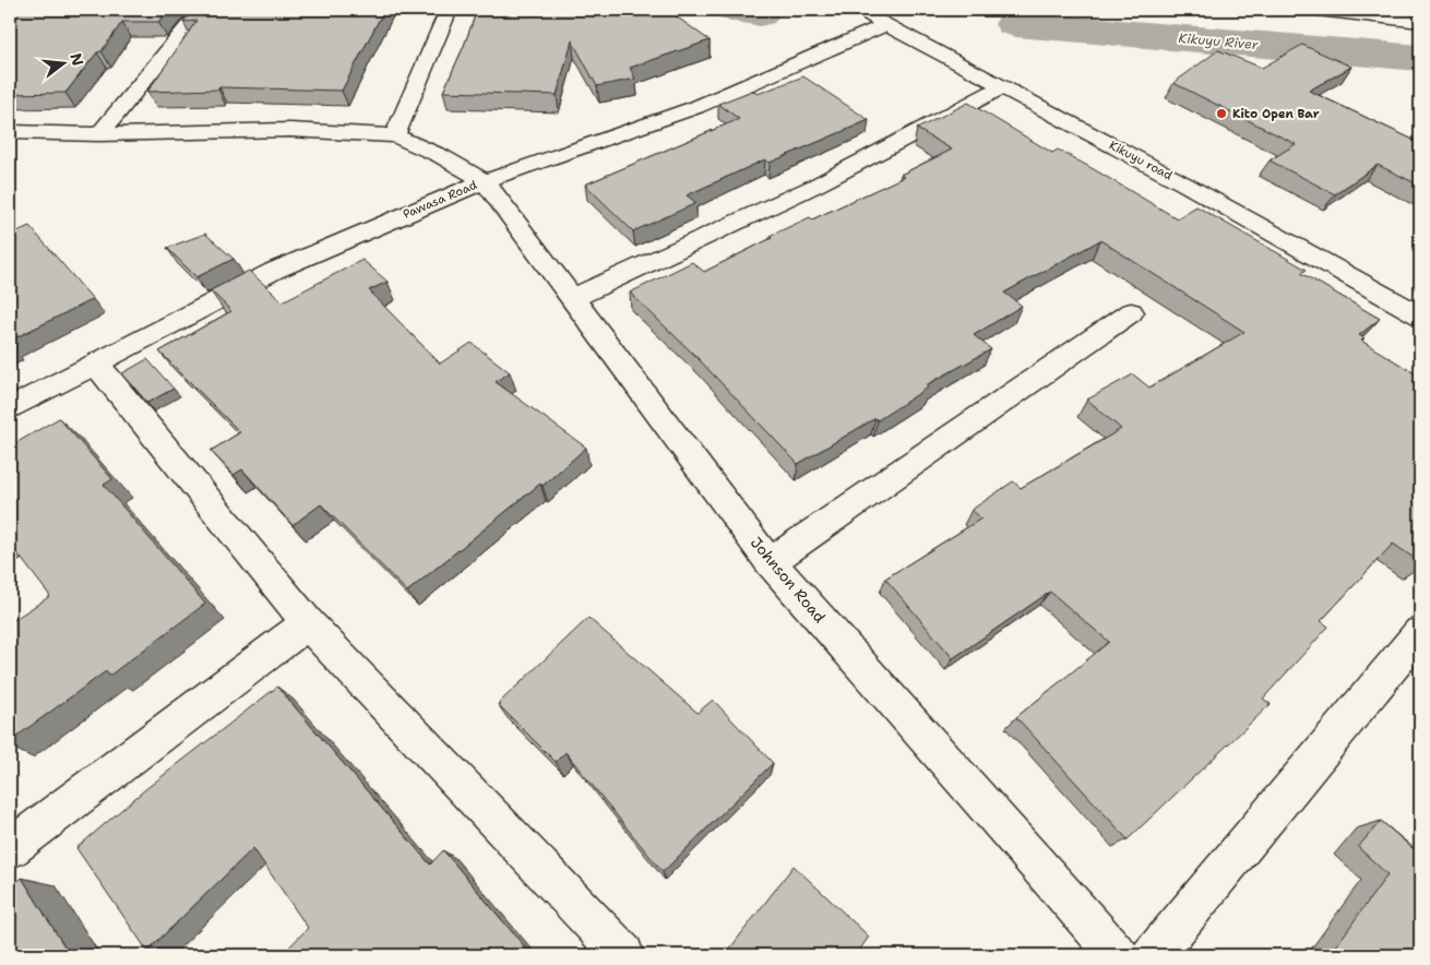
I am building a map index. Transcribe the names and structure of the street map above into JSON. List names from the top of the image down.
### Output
{
  "streets": {
    "street": ["Kikuyu road", "Pawasa Road", "Johnson Road"]
  },
  "crossings": [
    ["Kikuyu road", "Pawasa Road"],
    ["Pawasa Road", "Johnson Road"]
  ],
  "water": ["Kikuyu River"],
  "places": ["Kito Open Bar"],
  "north": "right"
}
